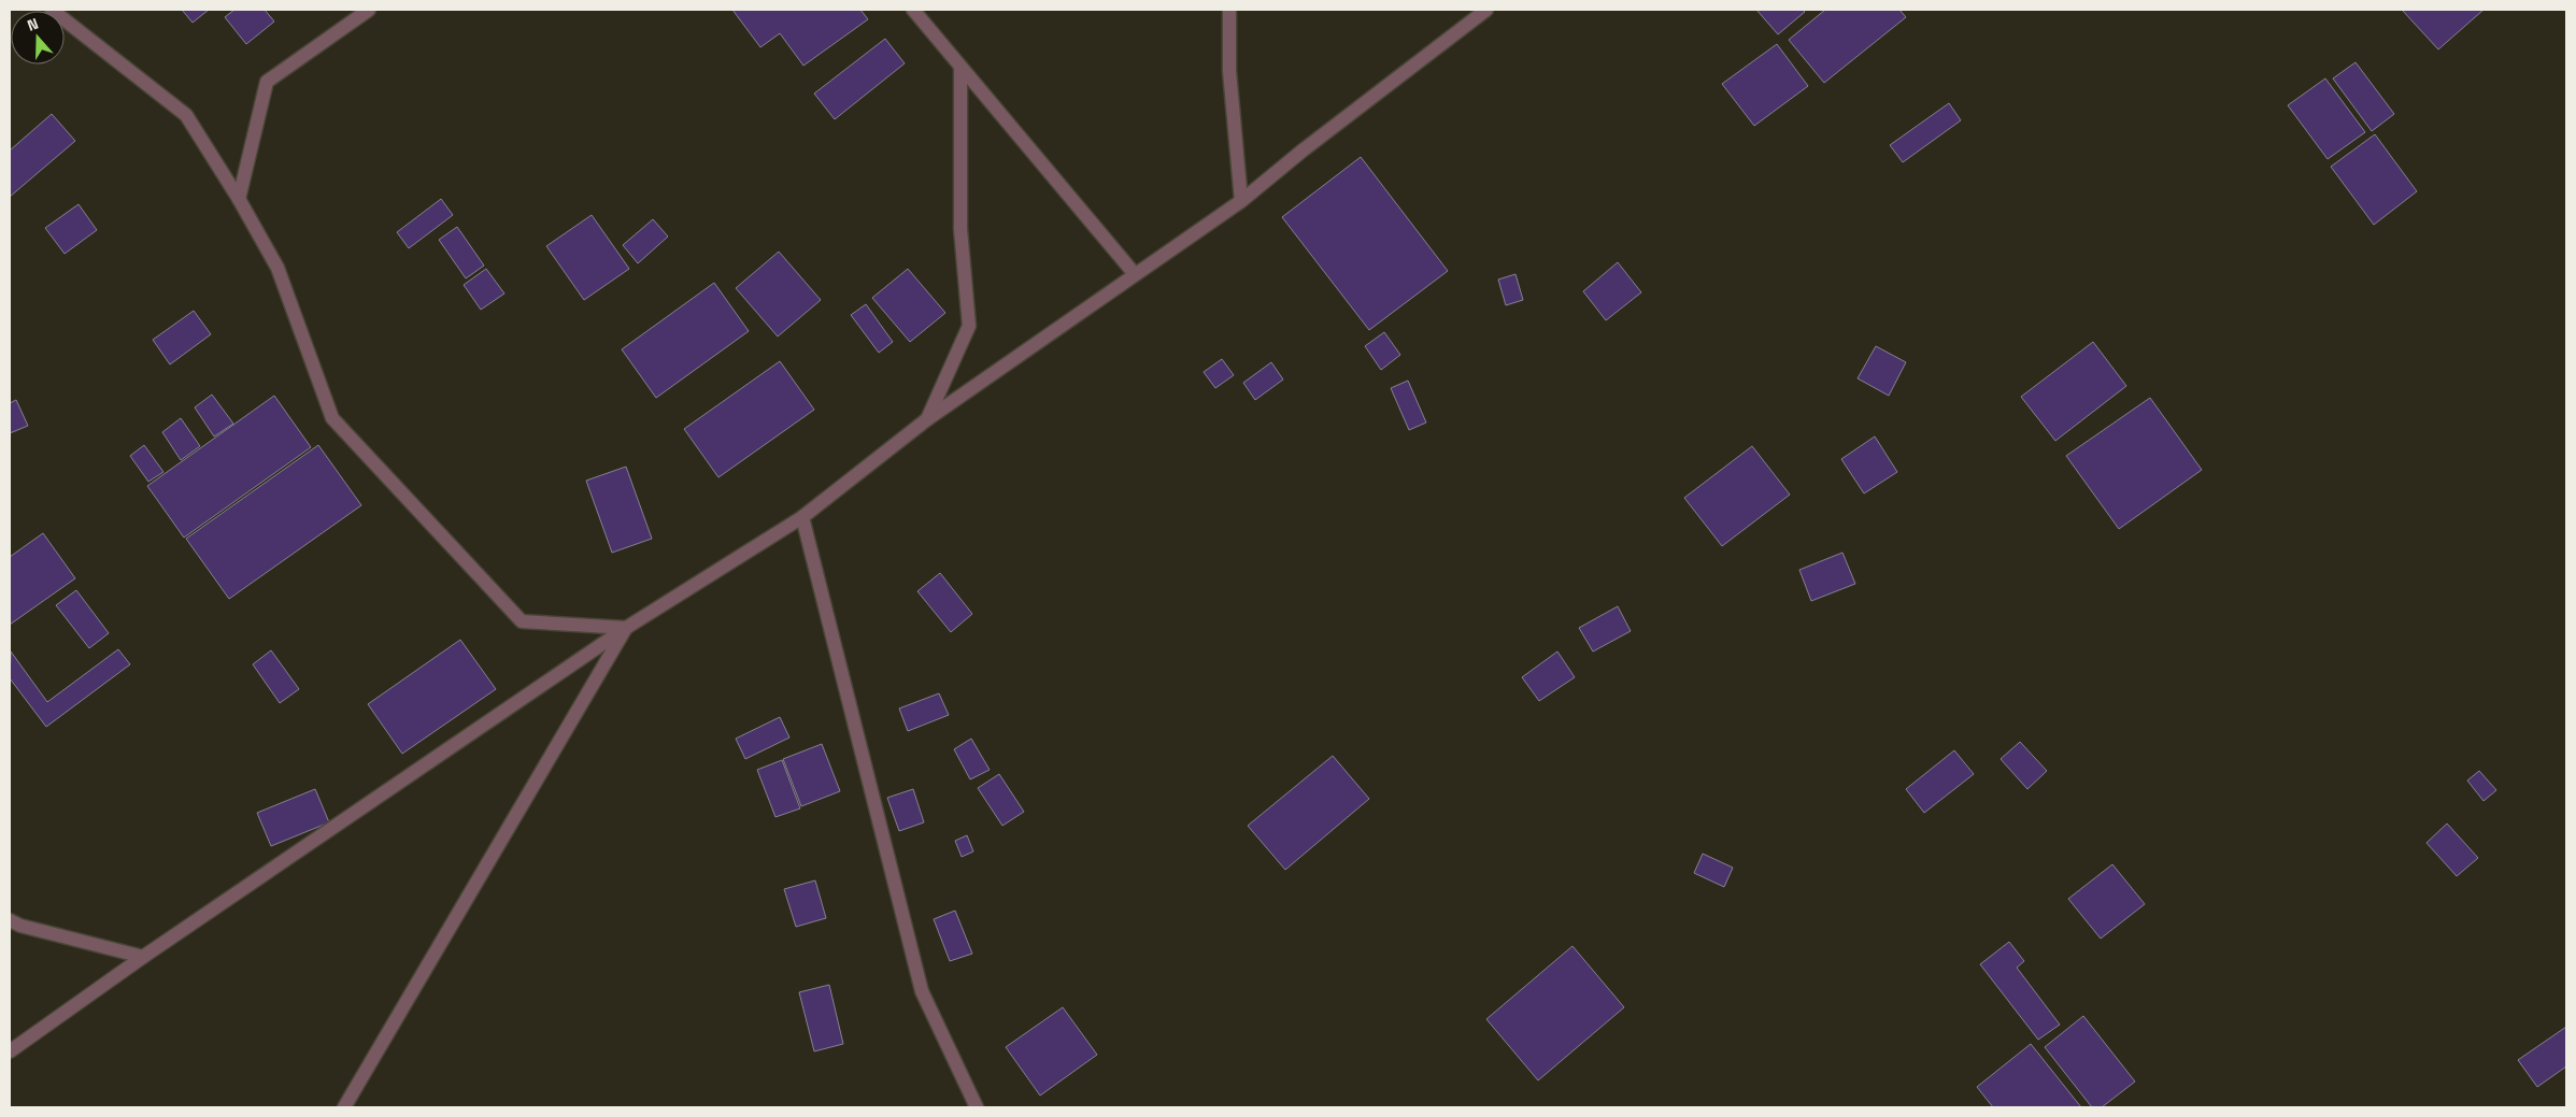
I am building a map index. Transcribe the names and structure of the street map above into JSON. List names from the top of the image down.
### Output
{
  "north": "top"
}
